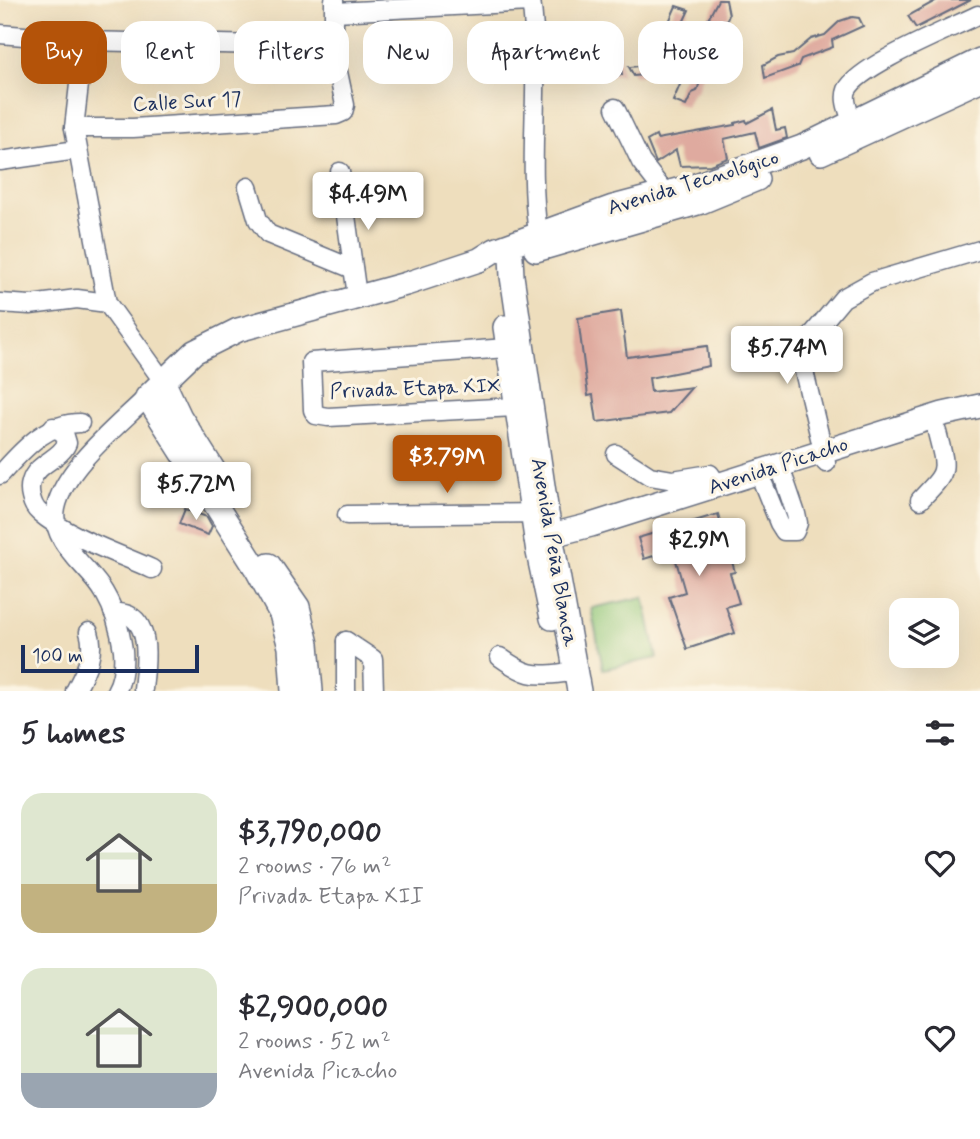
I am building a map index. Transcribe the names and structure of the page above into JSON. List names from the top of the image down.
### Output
{
  "streets": {
    "main road": ["Avenida Tecnológico", "Avenida Picacho", "Avenida Peña Blanca"],
    "street": ["Calle Sur 17", "Privada Etapa XIX"]
  },
  "crossings": [
    ["Avenida Tecnológico", "Avenida Peña Blanca"],
    ["Privada Etapa XIX", "Avenida Peña Blanca"],
    ["Avenida Picacho", "Avenida Peña Blanca"]
  ],
  "scale_bar": "100 m",
  "page": {
    "chip": [
      "Buy",
      "Rent",
      "Filters",
      "New",
      "Apartment",
      "House"
    ],
    "price": [
      "$4.49M",
      "$5.74M",
      "$3.79M",
      "$5.72M",
      "$2.9M"
    ],
    "scale": "100 m",
    "heading": "5 homes",
    "list": [
      {
        "name": "$3,790,000",
        "note": "2 rooms · 76 m² · Privada Etapa XII"
      },
      {
        "name": "$2,900,000",
        "note": "2 rooms · 52 m² · Avenida Picacho"
      }
    ]
  }
}
